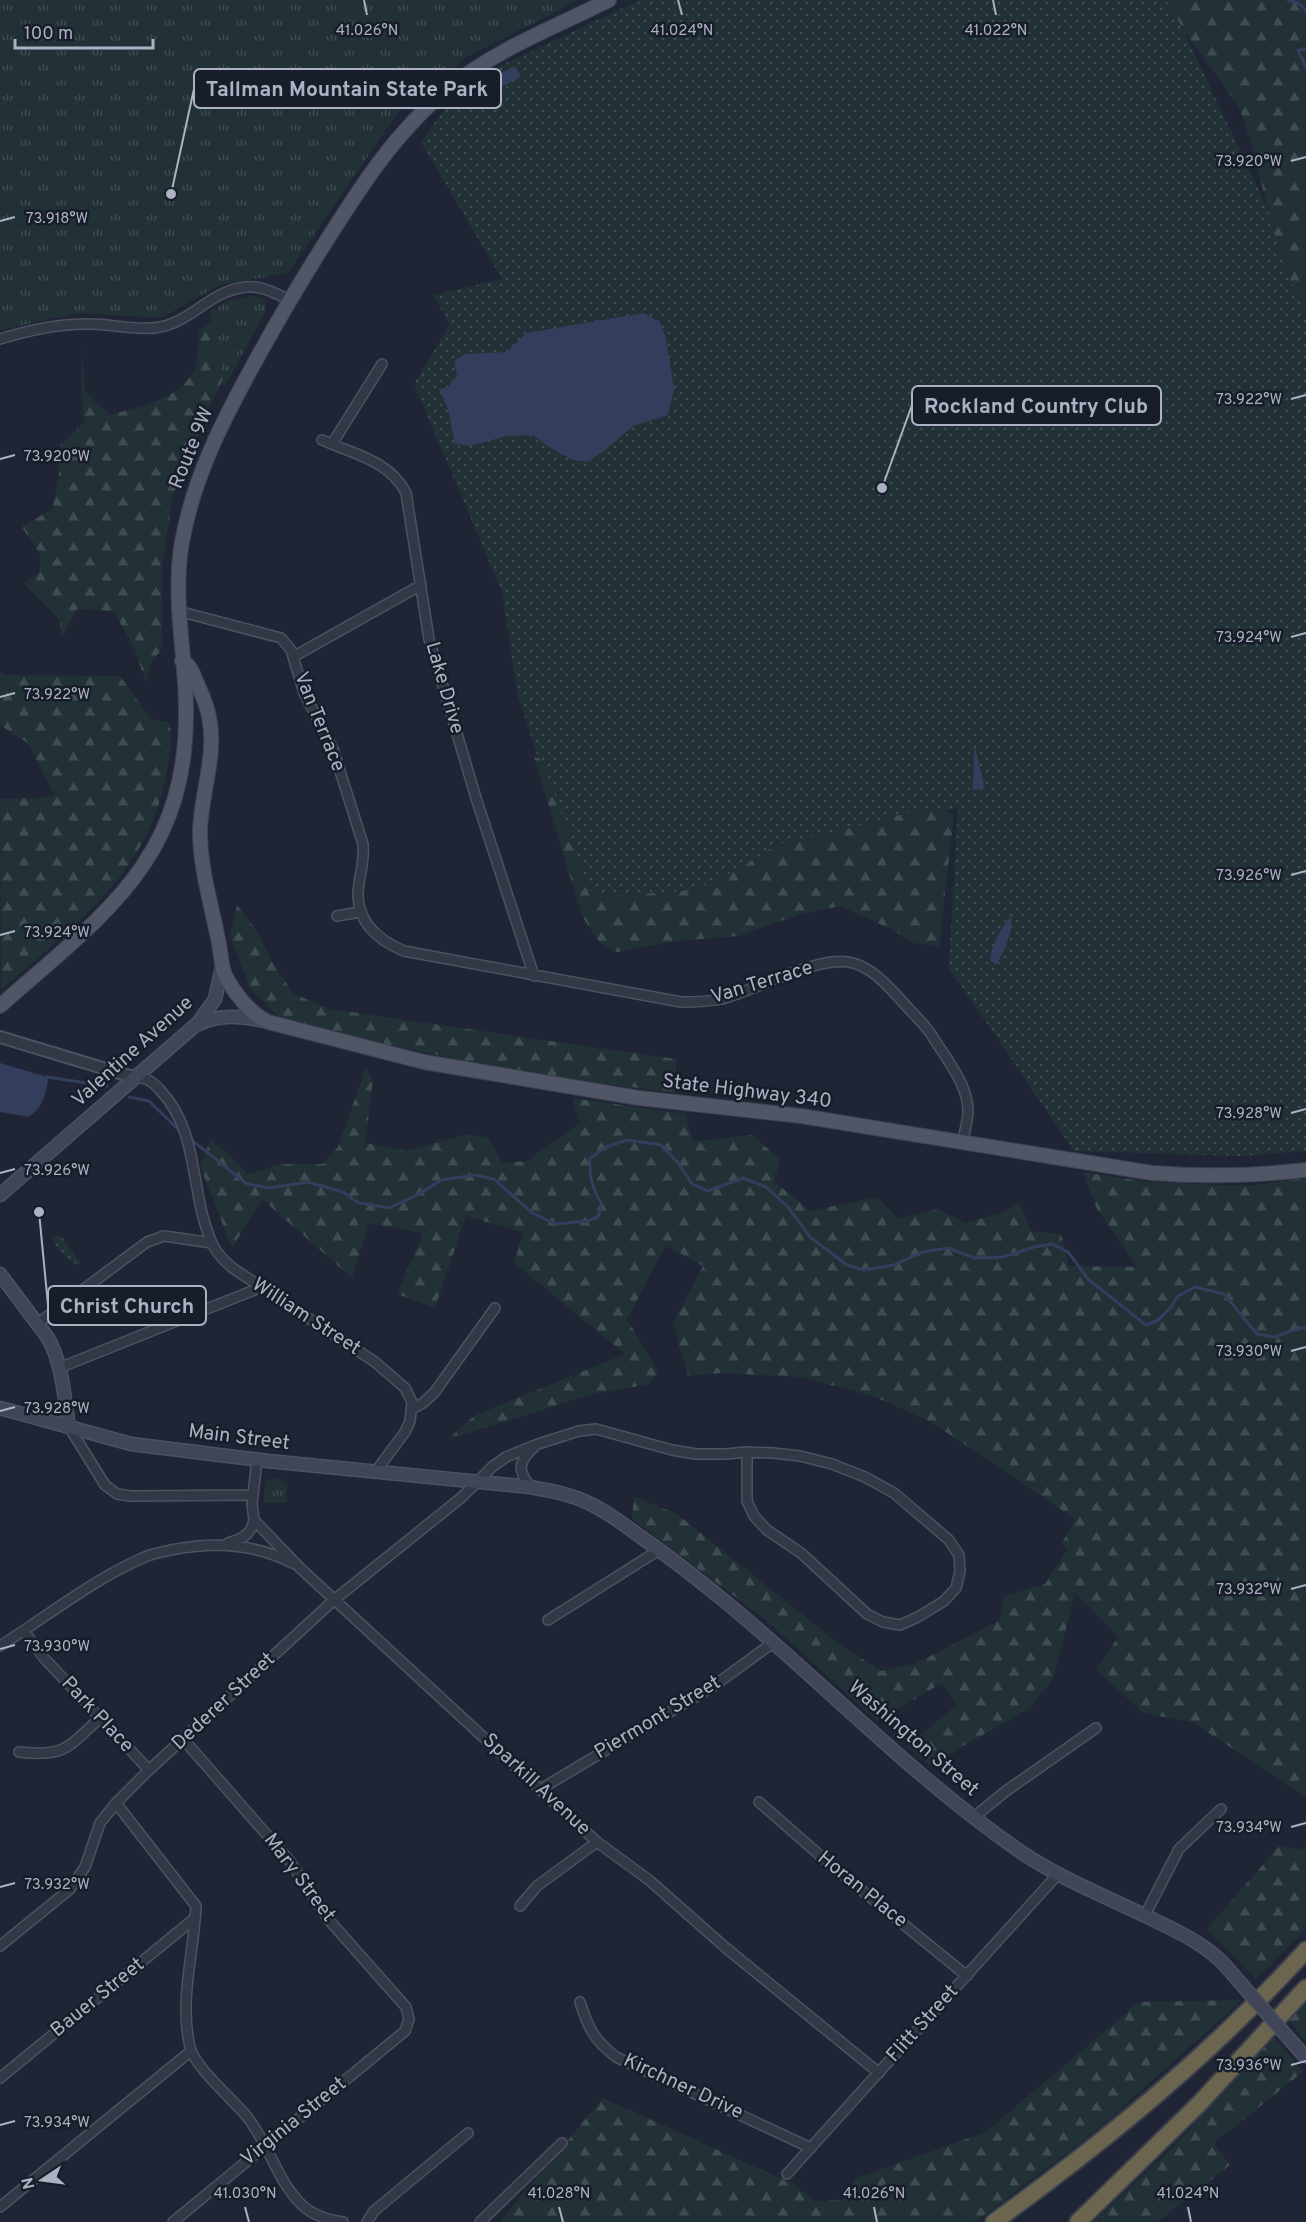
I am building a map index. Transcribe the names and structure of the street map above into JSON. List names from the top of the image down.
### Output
{
  "streets": {
    "main road": [
      "Route 9W",
      "Valentine Avenue",
      "State Highway 340",
      "Main Street",
      "Washington Street"
    ],
    "street": [
      "Lake Drive",
      "Van Terrace",
      "William Street",
      "Dederer Street",
      "Park Place",
      "Piermont Street",
      "Sparkill Avenue",
      "Mary Street",
      "Horan Place",
      "Bauer Street",
      "Flitt Street",
      "Kirchner Drive",
      "Virginia Street"
    ]
  },
  "crossings": [
    ["Route 9W", "Van Terrace"],
    ["Route 9W", "Valentine Avenue"],
    ["Lake Drive", "Van Terrace"],
    ["Van Terrace", "State Highway 340"],
    ["Valentine Avenue", "State Highway 340"],
    ["Valentine Avenue", "William Street"],
    ["Main Street", "Dederer Street"],
    ["Main Street", "Washington Street"],
    ["Dederer Street", "Park Place"],
    ["Dederer Street", "Washington Street"],
    ["Dederer Street", "Sparkill Avenue"],
    ["Dederer Street", "Mary Street"],
    ["Piermont Street", "Washington Street"],
    ["Piermont Street", "Sparkill Avenue"],
    ["Washington Street", "Flitt Street"],
    ["Sparkill Avenue", "Flitt Street"],
    ["Mary Street", "Virginia Street"],
    ["Horan Place", "Flitt Street"],
    ["Flitt Street", "Kirchner Drive"]
  ],
  "places": ["Tallman Mountain State Park", "Rockland Country Club", "Christ Church"],
  "scale_bar": "100 m",
  "north": "left",
  "coordinates": [
    "41.026°N",
    "41.024°N",
    "41.022°N",
    "73.920°W",
    "73.918°W",
    "73.922°W",
    "73.924°W",
    "73.926°W",
    "73.928°W",
    "73.930°W",
    "73.932°W",
    "73.934°W",
    "73.936°W",
    "41.030°N",
    "41.028°N"
  ]
}
